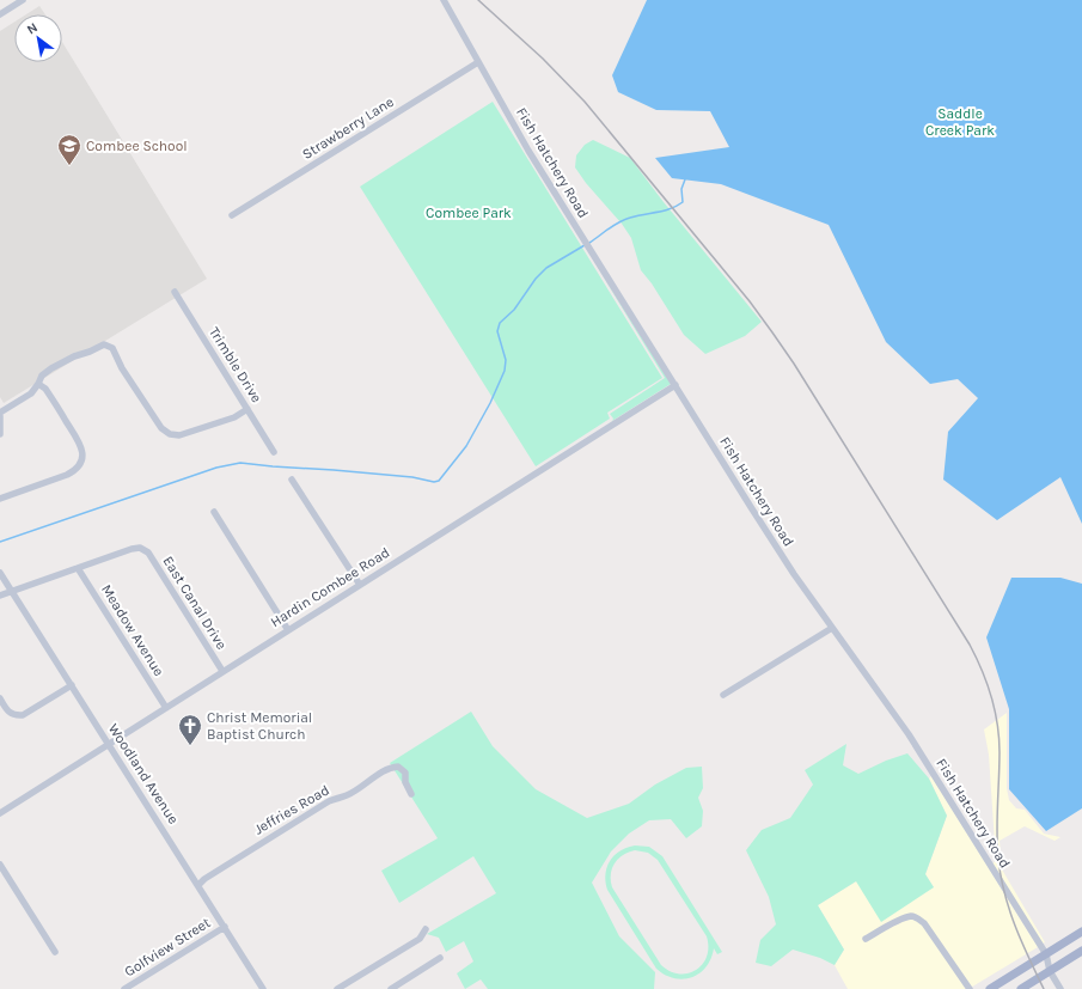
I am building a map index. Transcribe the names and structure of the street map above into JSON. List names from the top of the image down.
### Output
{
  "streets": {
    "street": [
      "Strawberry Lane",
      "Fish Hatchery Road",
      "Trimble Drive",
      "Hardin Combee Road",
      "East Canal Drive",
      "Meadow Avenue",
      "Woodland Avenue",
      "Jeffries Road",
      "Golfview Street"
    ]
  },
  "crossings": [
    ["Strawberry Lane", "Fish Hatchery Road"],
    ["Fish Hatchery Road", "Hardin Combee Road"],
    ["Hardin Combee Road", "East Canal Drive"],
    ["Hardin Combee Road", "Meadow Avenue"],
    ["Hardin Combee Road", "Woodland Avenue"],
    ["East Canal Drive", "Meadow Avenue"],
    ["Woodland Avenue", "Jeffries Road"],
    ["Woodland Avenue", "Golfview Street"]
  ],
  "parks": ["Saddle Creek Park", "Combee Park"],
  "places": {
    "school or university": ["Combee School"],
    "church": ["Christ Memorial Baptist Church"]
  },
  "north": "top left"
}
